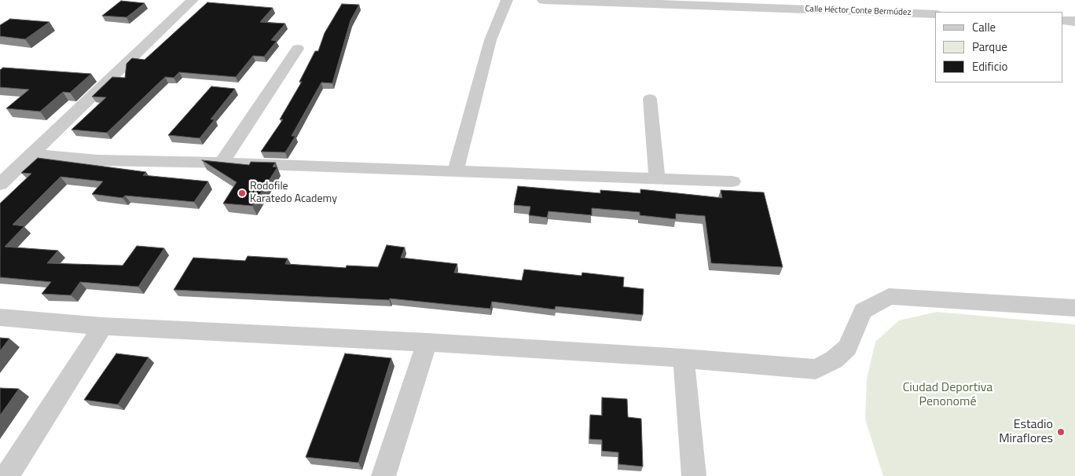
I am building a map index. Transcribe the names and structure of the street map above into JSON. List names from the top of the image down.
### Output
{
  "streets": {
    "street": ["Calle Héctor Conte Bermúdez"]
  },
  "parks": ["Ciudad Deportiva Penonomé"],
  "places": ["Rodofile Karatedo Academy", "Estadio Miraflores"],
  "legend": ["Calle", "Parque", "Edificio"]
}
